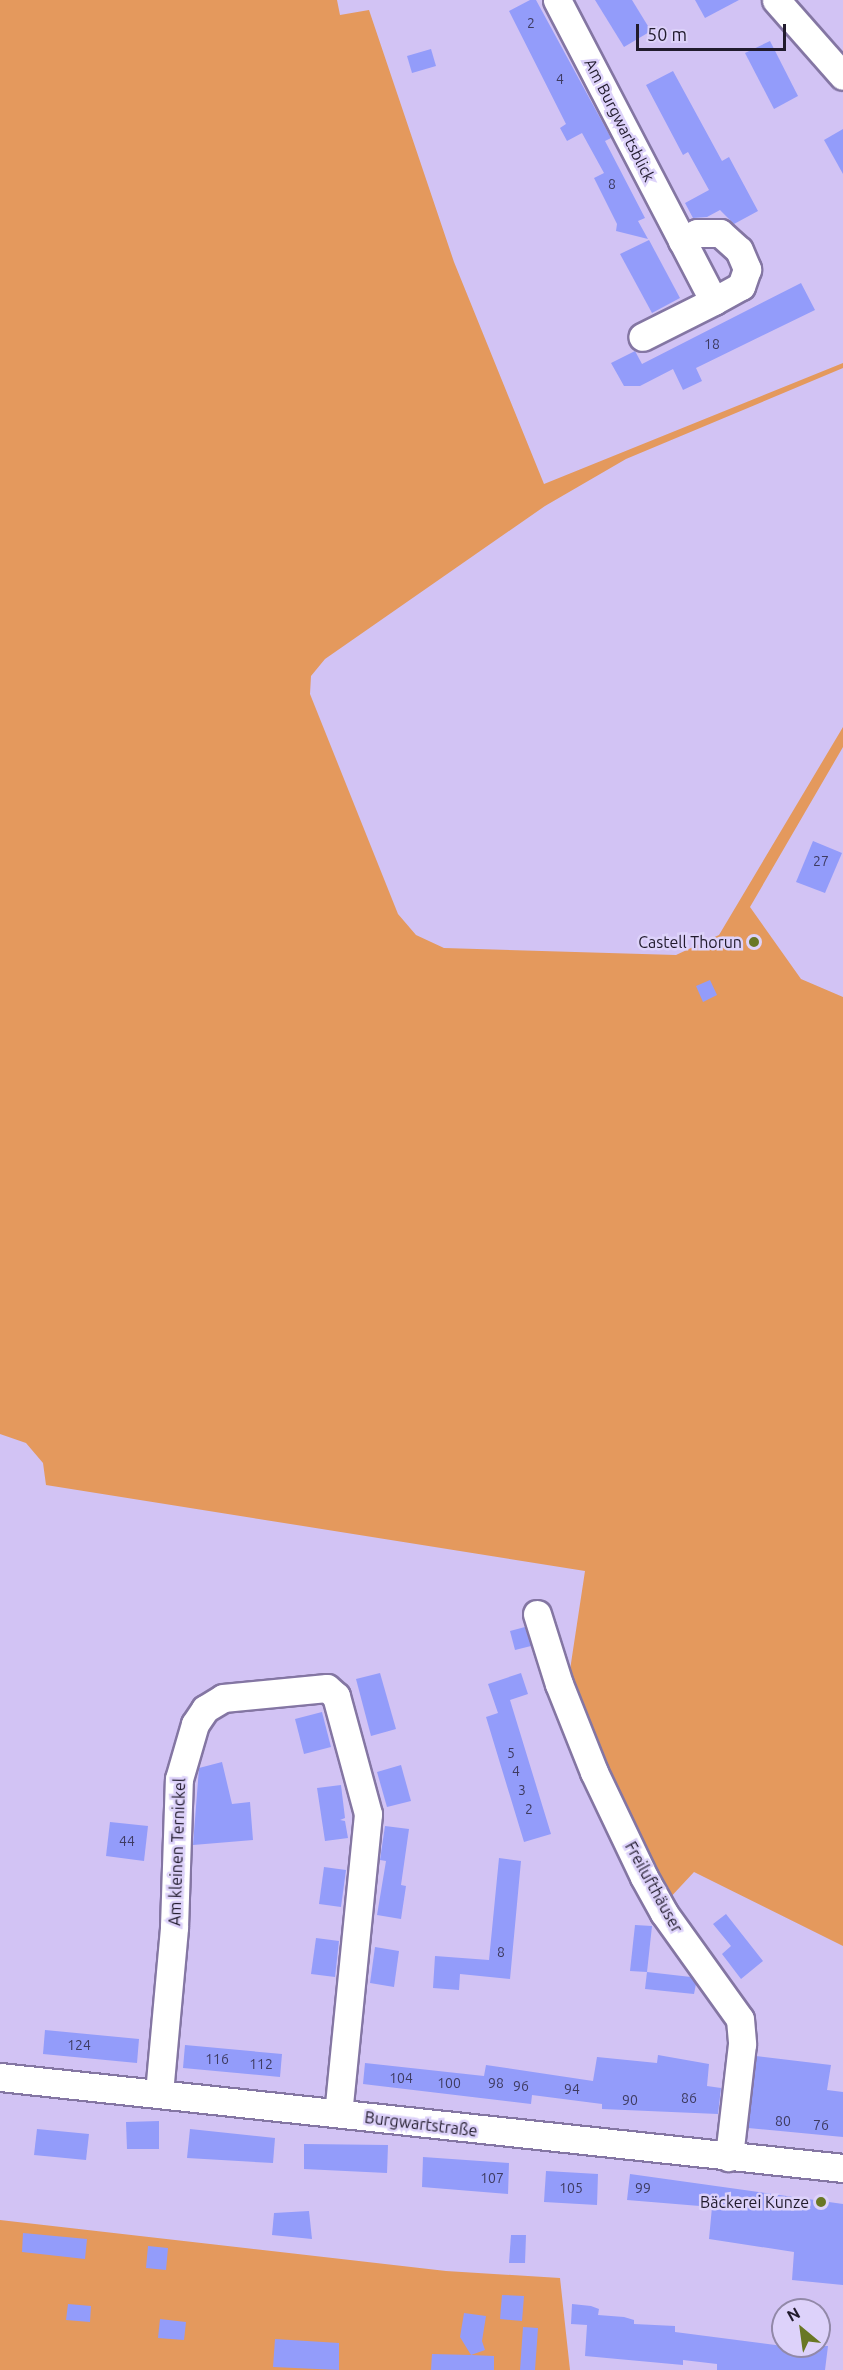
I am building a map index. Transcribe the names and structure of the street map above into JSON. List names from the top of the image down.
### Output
{
  "streets": {
    "street": [
      "Am Burgwartsblick",
      "Am kleinen Ternickel",
      "Freilufthäuser",
      "Burgwartstraße"
    ]
  },
  "crossings": [
    ["Am kleinen Ternickel", "Burgwartstraße"],
    ["Freilufthäuser", "Burgwartstraße"]
  ],
  "places": ["Castell Thorun", "Bäckerei Kunze"],
  "house_numbers": [
    "2",
    "4",
    "8",
    "18",
    "27",
    "5",
    "4",
    "3",
    "2",
    "44",
    "8",
    "124",
    "116",
    "112",
    "104",
    "100",
    "98",
    "96",
    "94",
    "86",
    "90",
    "80",
    "76",
    "107",
    "105",
    "99"
  ],
  "scale_bar": "50 m",
  "north": "top left"
}
